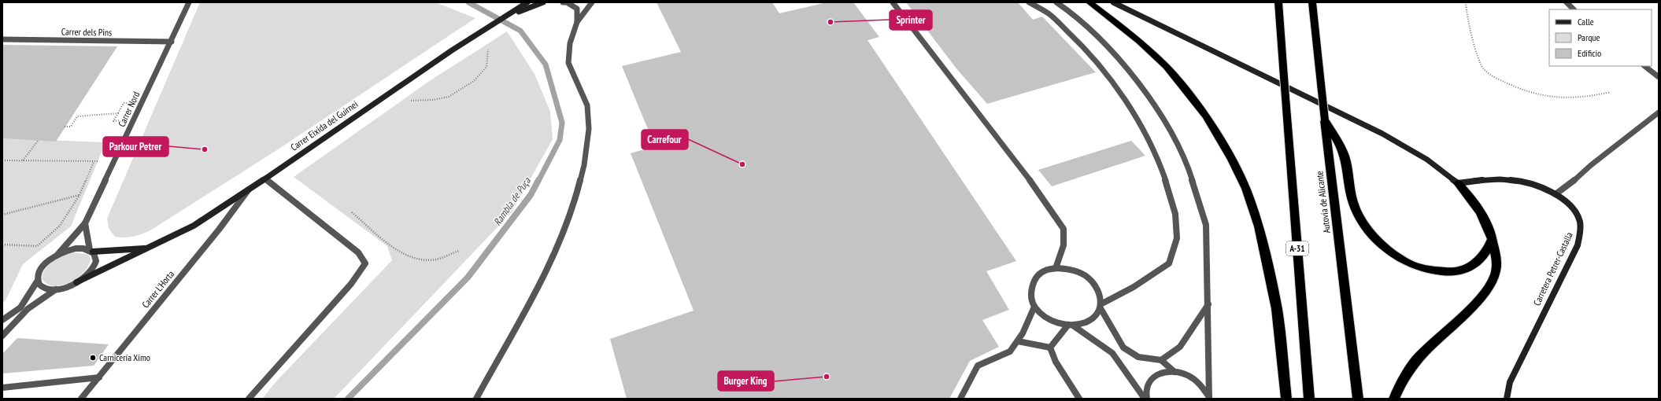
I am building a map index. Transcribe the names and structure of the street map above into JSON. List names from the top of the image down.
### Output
{
  "streets": {
    "highway": ["Autovía de Alicante", "A-31"],
    "street": [
      "Carrer dels Pins",
      "Carrer Nord",
      "Carrer Eixida del Guirnei",
      "Carretera Petrer-Castalla",
      "Carrer L'Horta"
    ]
  },
  "crossings": [
    ["Carrer dels Pins", "Carrer Nord"],
    ["Carrer Eixida del Guirnei", "Carrer L'Horta"]
  ],
  "water": ["Rambla de Puça"],
  "places": [
    "Sprinter",
    "Parkour Petrer",
    "Carrefour",
    "Carnicería Ximo",
    "Burger King"
  ],
  "legend": ["Calle", "Parque", "Edificio"]
}
